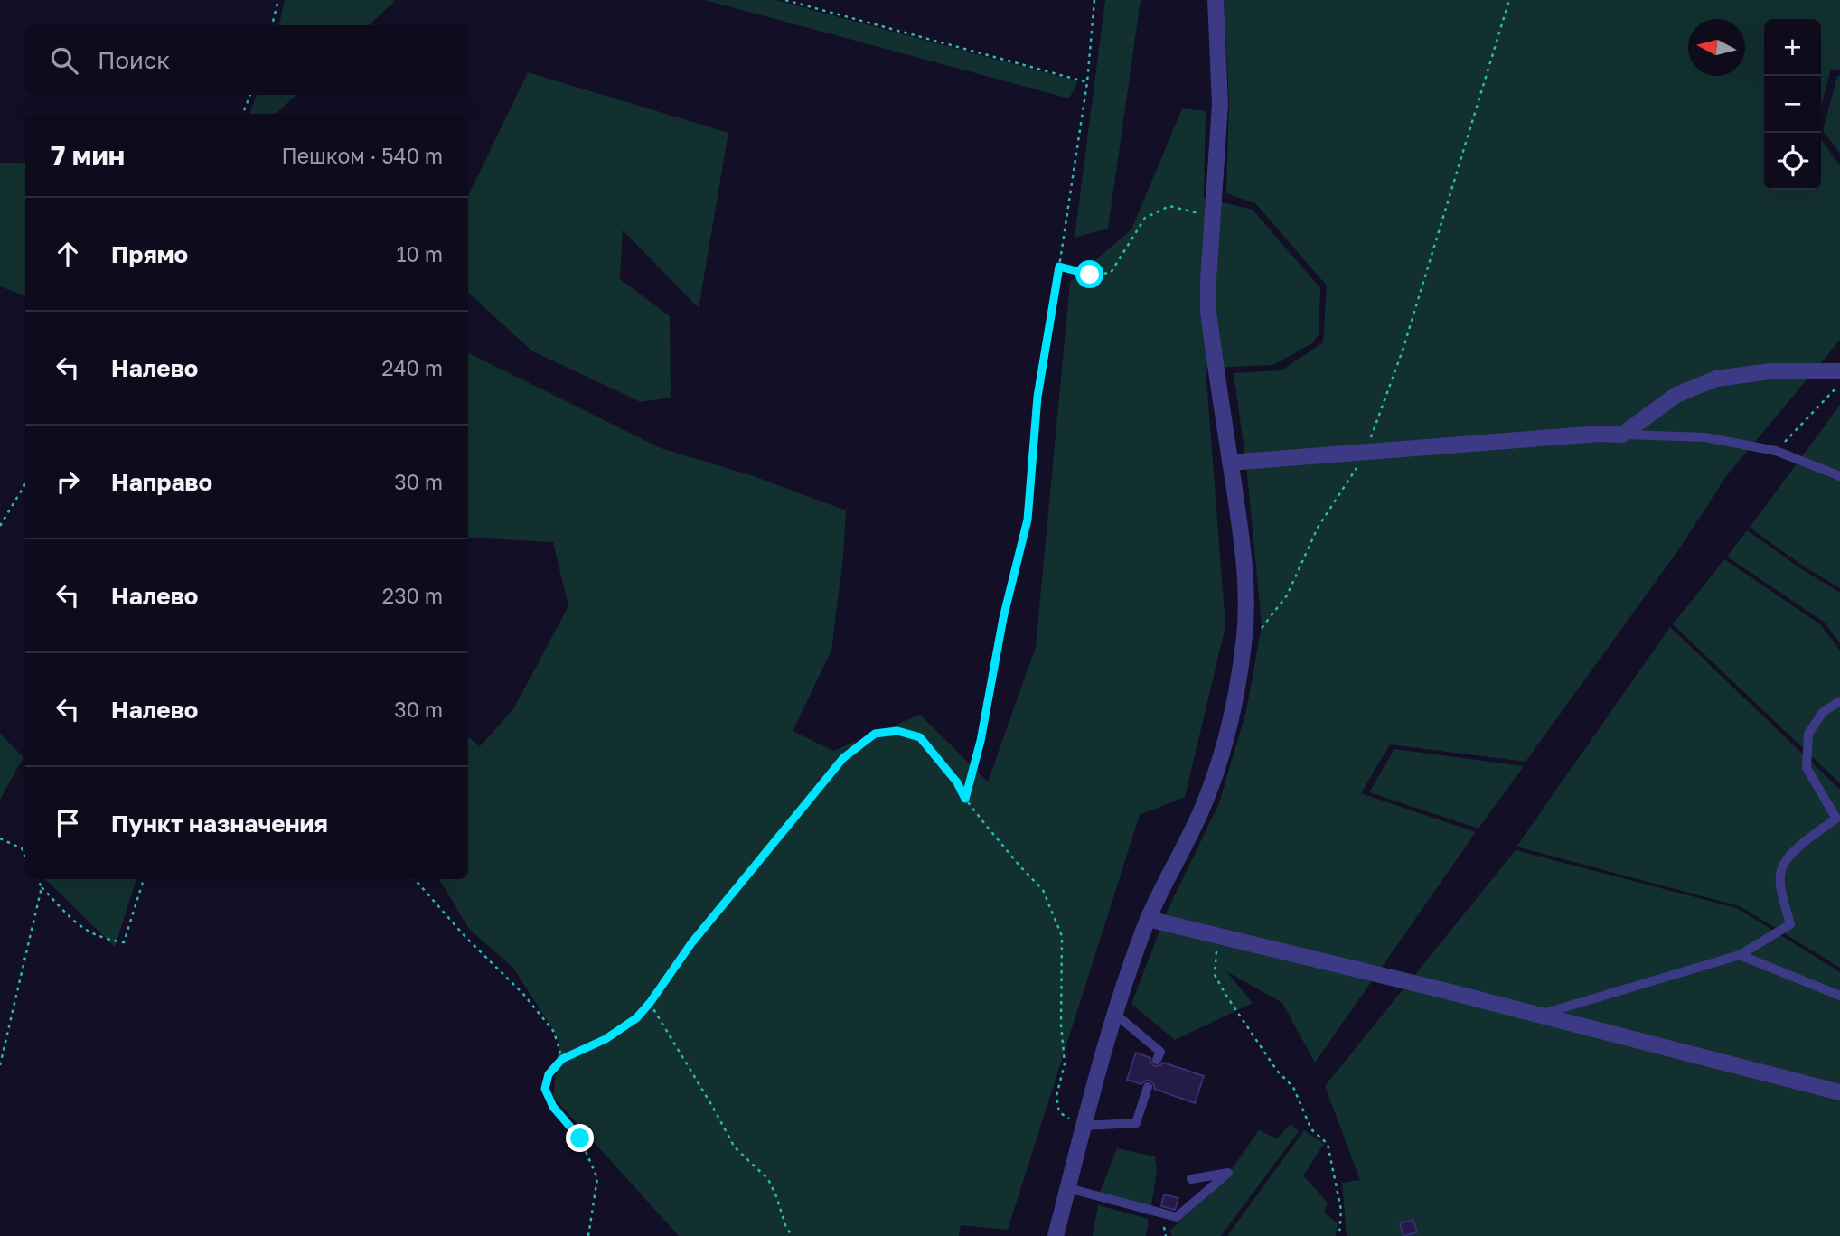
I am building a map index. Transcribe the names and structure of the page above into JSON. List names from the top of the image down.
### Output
{
  "north": "left",
  "page": {
    "map_buttons": ["+", "−"],
    "search": "Поиск",
    "heading": ["7 мин", "Пешком · 540 m"],
    "list": [
      ["Прямо", "10 m"],
      ["Налево", "240 m"],
      ["Направо", "30 m"],
      ["Налево", "230 m"],
      ["Налево", "30 m"],
      "Пункт назначения"
    ]
  }
}
